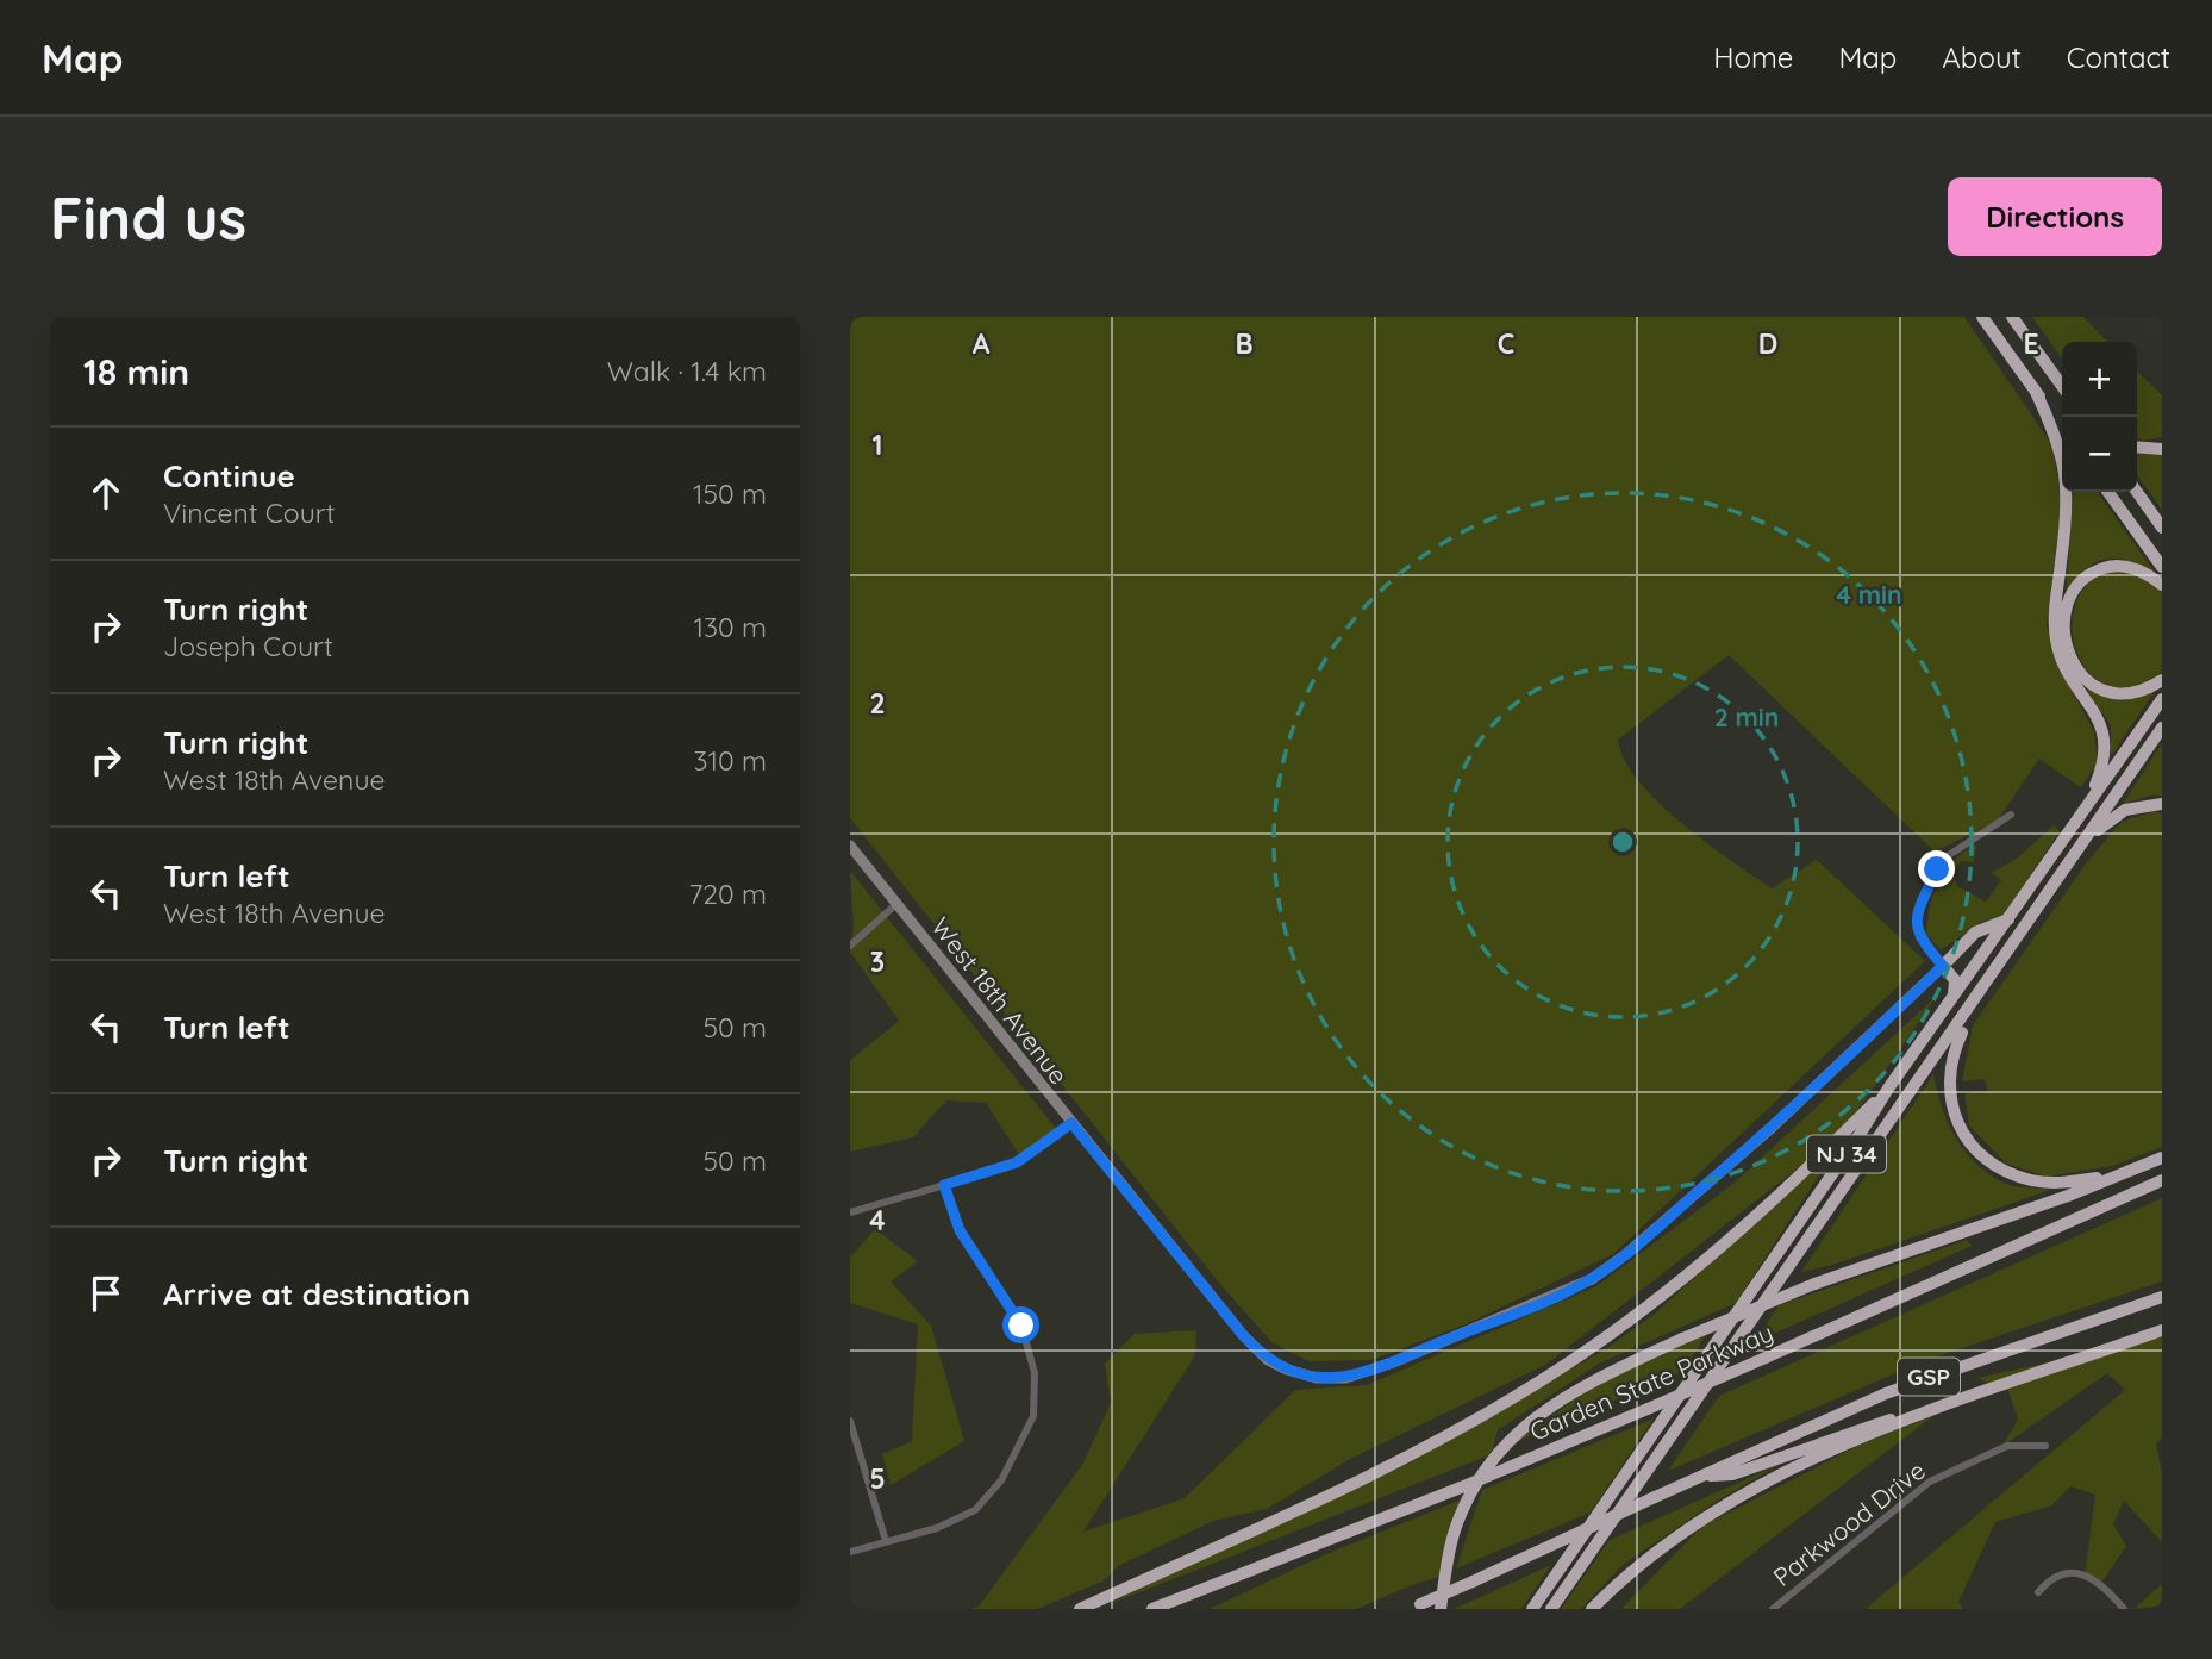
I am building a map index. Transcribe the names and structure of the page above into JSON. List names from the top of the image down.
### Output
{
  "streets": {
    "highway": ["NJ 34", "GSP", "Garden State Parkway"],
    "street": ["West 18th Avenue", "Parkwood Drive"]
  },
  "page": {
    "header": "Map",
    "nav": [
      "Home",
      "Map",
      "About",
      "Contact"
    ],
    "buttons": "Directions",
    "title": "Find us",
    "heading": ["18 min", "Walk · 1.4 km"],
    "map_buttons": ["+", "−"],
    "list": [
      ["Continue", "Vincent Court", "150 m"],
      ["Turn right", "Joseph Court", "130 m"],
      ["Turn right", "West 18th Avenue", "310 m"],
      ["Turn left", "West 18th Avenue", "720 m"],
      ["Turn left", "50 m"],
      ["Turn right", "50 m"],
      "Arrive at destination"
    ]
  },
  "grid": {
    "columns": [
      "A",
      "B",
      "C",
      "D",
      "E"
    ],
    "rows": [
      "1",
      "2",
      "3",
      "4",
      "5"
    ]
  },
  "rings": ["4 min", "2 min"]
}
